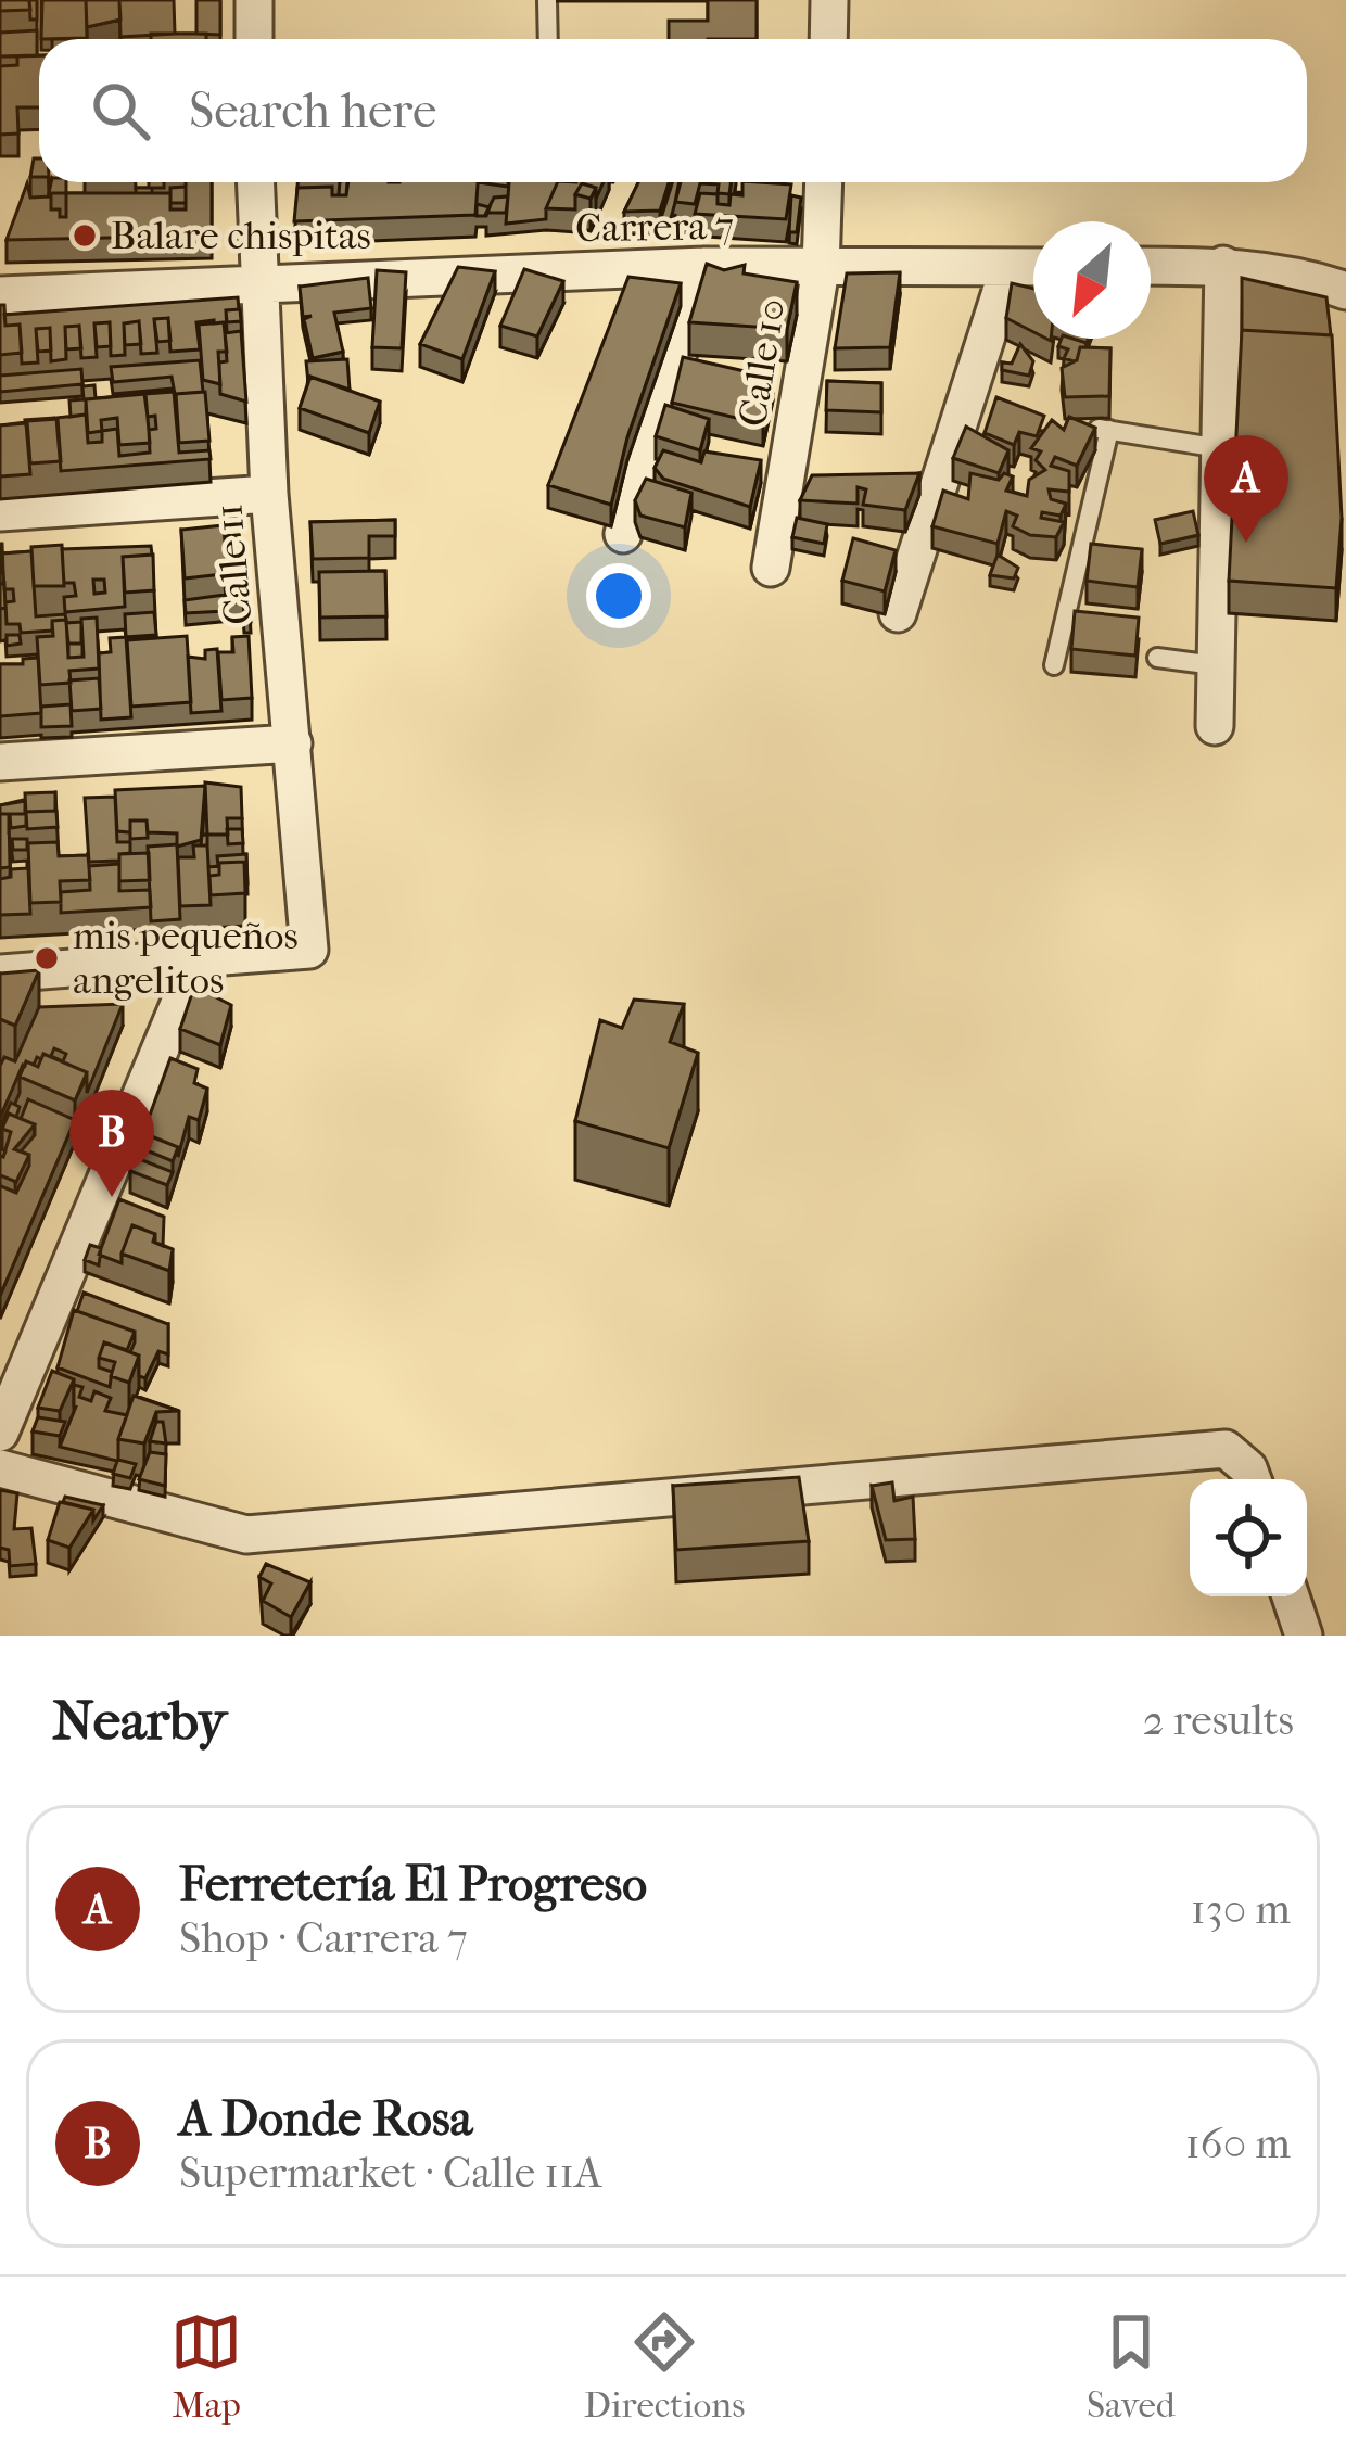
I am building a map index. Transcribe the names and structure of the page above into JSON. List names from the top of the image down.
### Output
{
  "streets": {
    "street": ["Carrera 7", "Calle 10", "Calle 11"]
  },
  "crossings": [
    ["Carrera 7", "Calle 10"],
    ["Carrera 7", "Calle 11"]
  ],
  "places": ["Balare chispitas", "mis pequeños angelitos"],
  "north": "bottom left",
  "page": {
    "search": "Search here",
    "pins": ["A", "B"],
    "heading": ["Nearby", "2 results"],
    "list": [
      {
        "mark": "A",
        "name": "Ferretería El Progreso",
        "note": "Shop · Carrera 7",
        "value": "130 m"
      },
      {
        "mark": "B",
        "name": "A Donde Rosa",
        "note": "Supermarket · Calle 11A",
        "value": "160 m"
      }
    ],
    "nav": ["Map", "Directions", "Saved"]
  }
}
